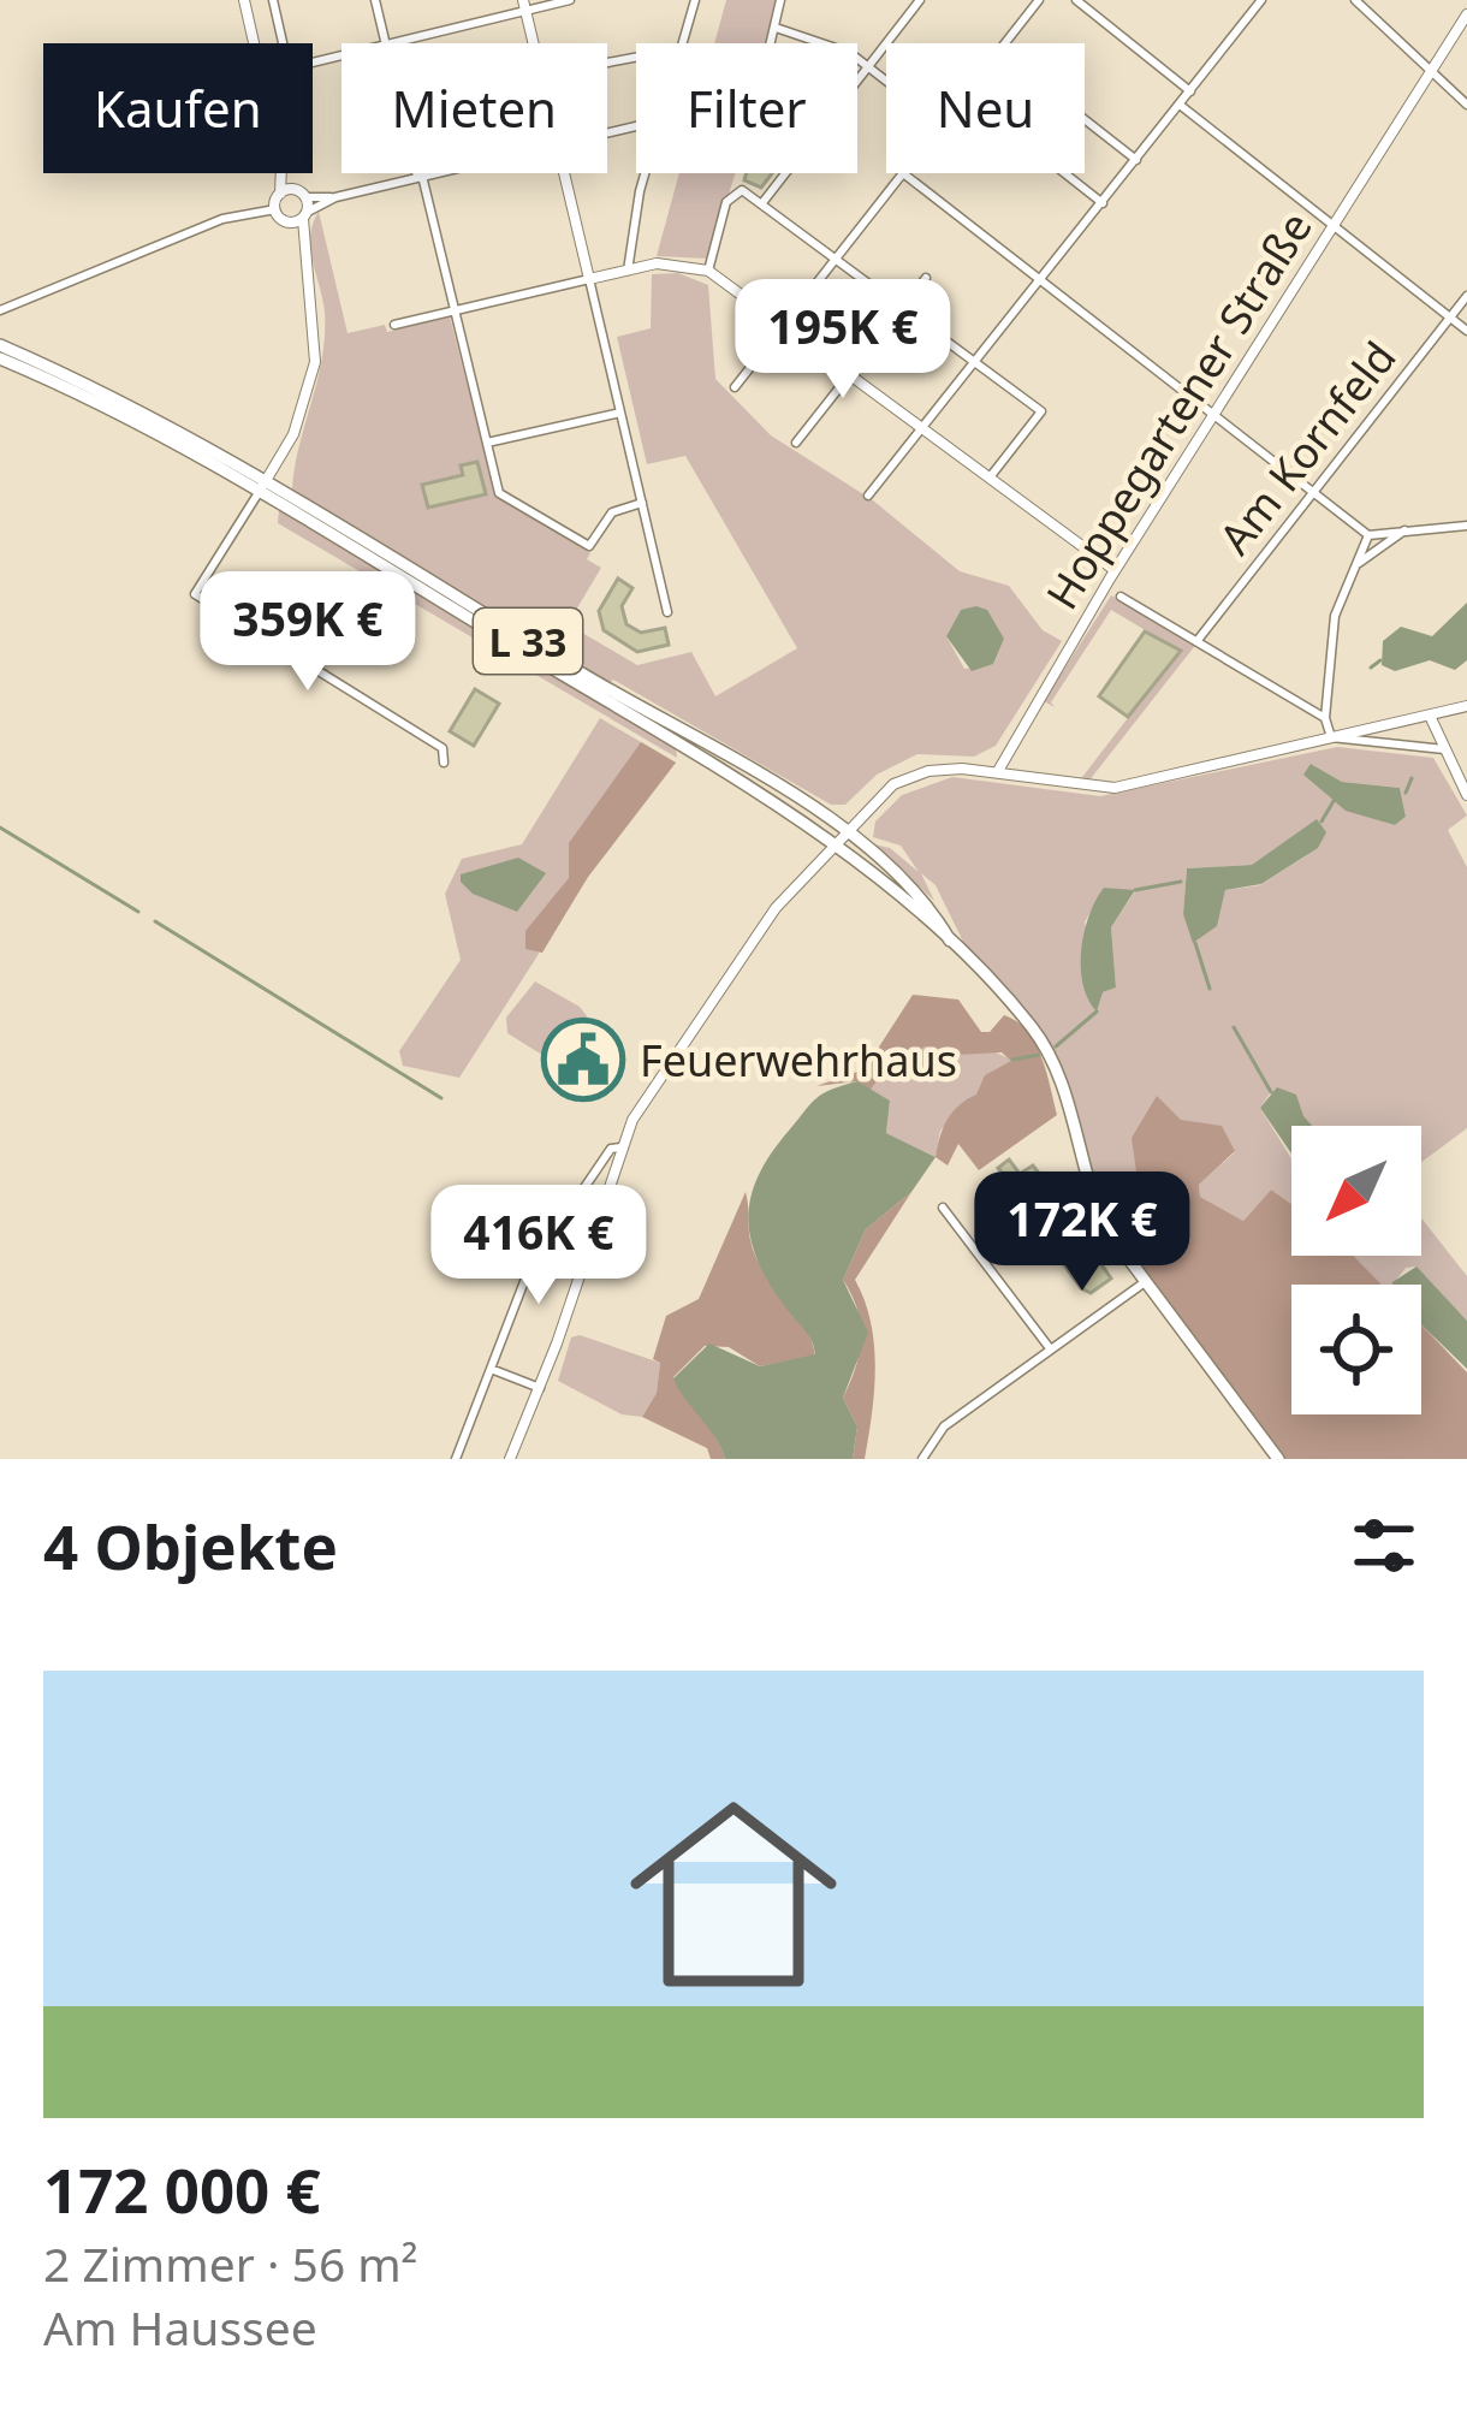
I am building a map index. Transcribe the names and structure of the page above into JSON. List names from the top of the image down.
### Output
{
  "streets": {
    "main road": ["Hoppegartener Straße", "L 33"],
    "street": ["Am Kornfeld"]
  },
  "places": {
    "public building": ["Feuerwehrhaus"]
  },
  "north": "bottom left",
  "page": {
    "chip": [
      "Kaufen",
      "Mieten",
      "Filter",
      "Neu"
    ],
    "price": [
      "195K €",
      "359K €",
      "172K €",
      "416K €"
    ],
    "heading": "4 Objekte",
    "list": [
      {
        "name": "172 000 €",
        "note": "2 Zimmer · 56 m² · Am Haussee"
      }
    ]
  }
}
